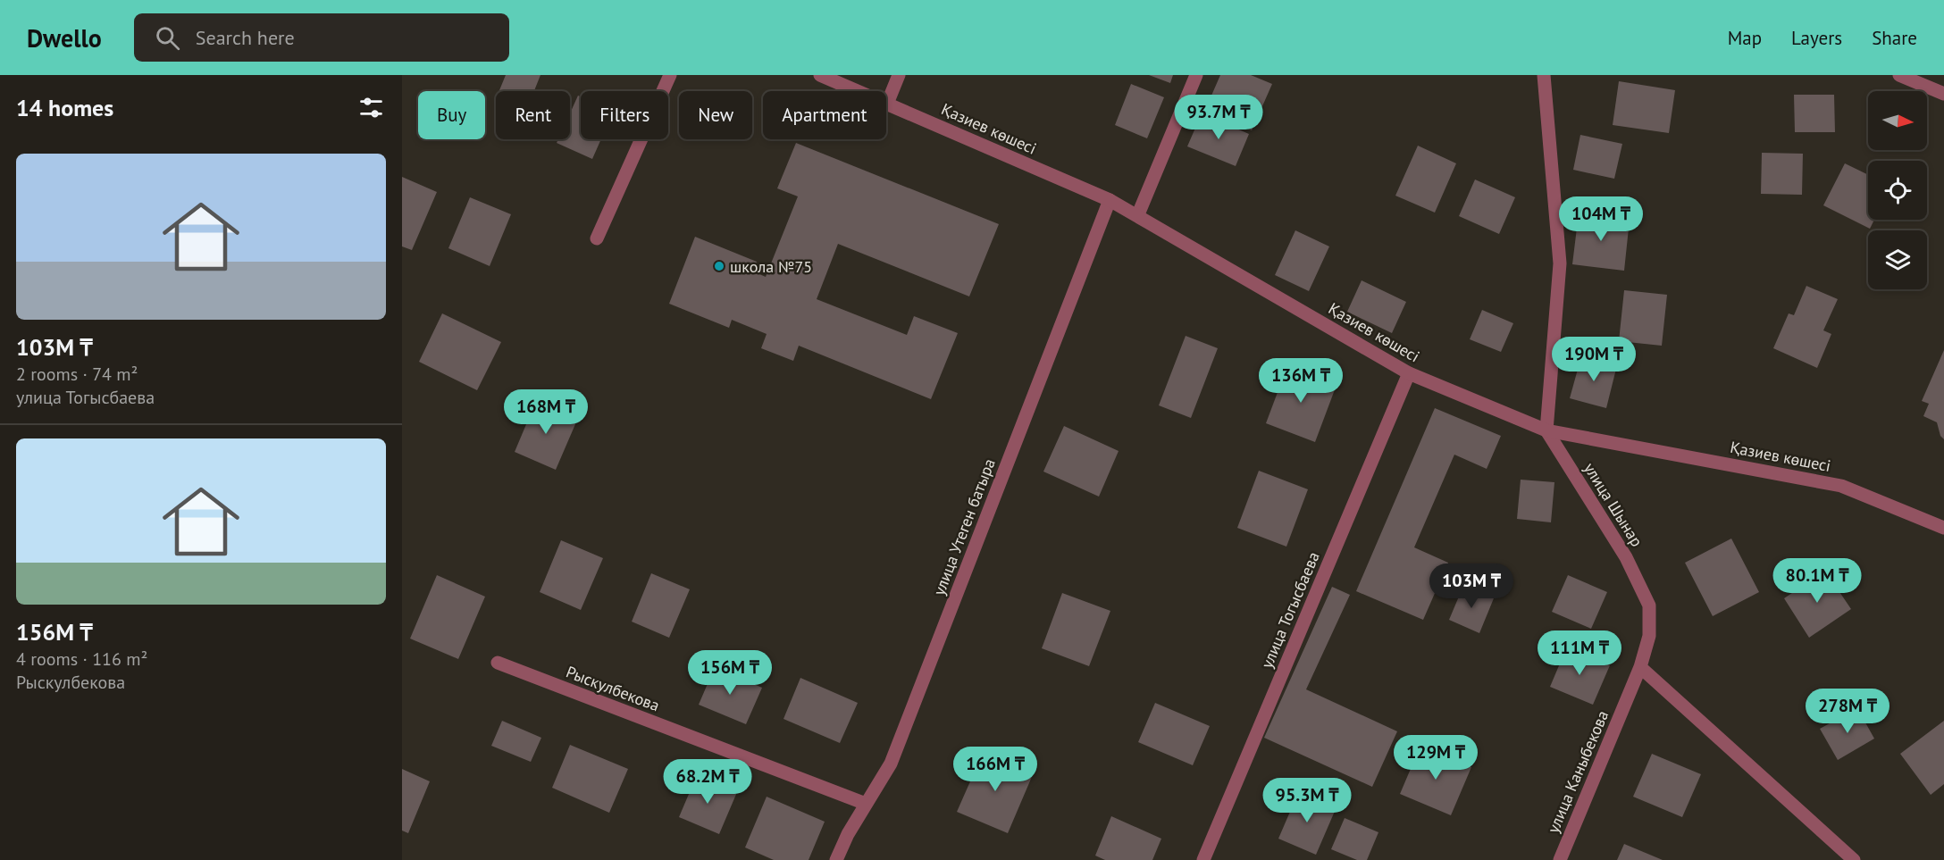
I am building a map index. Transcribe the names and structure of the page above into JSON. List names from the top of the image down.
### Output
{
  "streets": {
    "street": [
      "Қазиев көшесі",
      "улица Шынар",
      "улица Утеген батыра",
      "улица Тогысбаева",
      "Рыскулбекова",
      "улица Каныбекова"
    ]
  },
  "crossings": [
    ["Қазиев көшесі", "улица Шынар"],
    ["Қазиев көшесі", "улица Утеген батыра"],
    ["Қазиев көшесі", "улица Тогысбаева"],
    ["улица Шынар", "улица Каныбекова"],
    ["улица Утеген батыра", "Рыскулбекова"]
  ],
  "places": ["школа №75"],
  "north": "right",
  "page": {
    "header": "Dwello",
    "search": "Search here",
    "nav": ["Map", "Layers", "Share"],
    "heading": "14 homes",
    "chip": [
      "Buy",
      "Rent",
      "Filters",
      "New",
      "Apartment"
    ],
    "price": [
      "93.7M ₸",
      "104M ₸",
      "190M ₸",
      "136M ₸",
      "168M ₸",
      "80.1M ₸",
      "103M ₸",
      "111M ₸",
      "156M ₸",
      "278M ₸",
      "129M ₸",
      "166M ₸",
      "68.2M ₸",
      "95.3M ₸"
    ],
    "list": [
      {
        "name": "103M ₸",
        "note": "2 rooms · 74 m² · улица Тогысбаева"
      },
      {
        "name": "156M ₸",
        "note": "4 rooms · 116 m² · Рыскулбекова"
      }
    ]
  }
}
